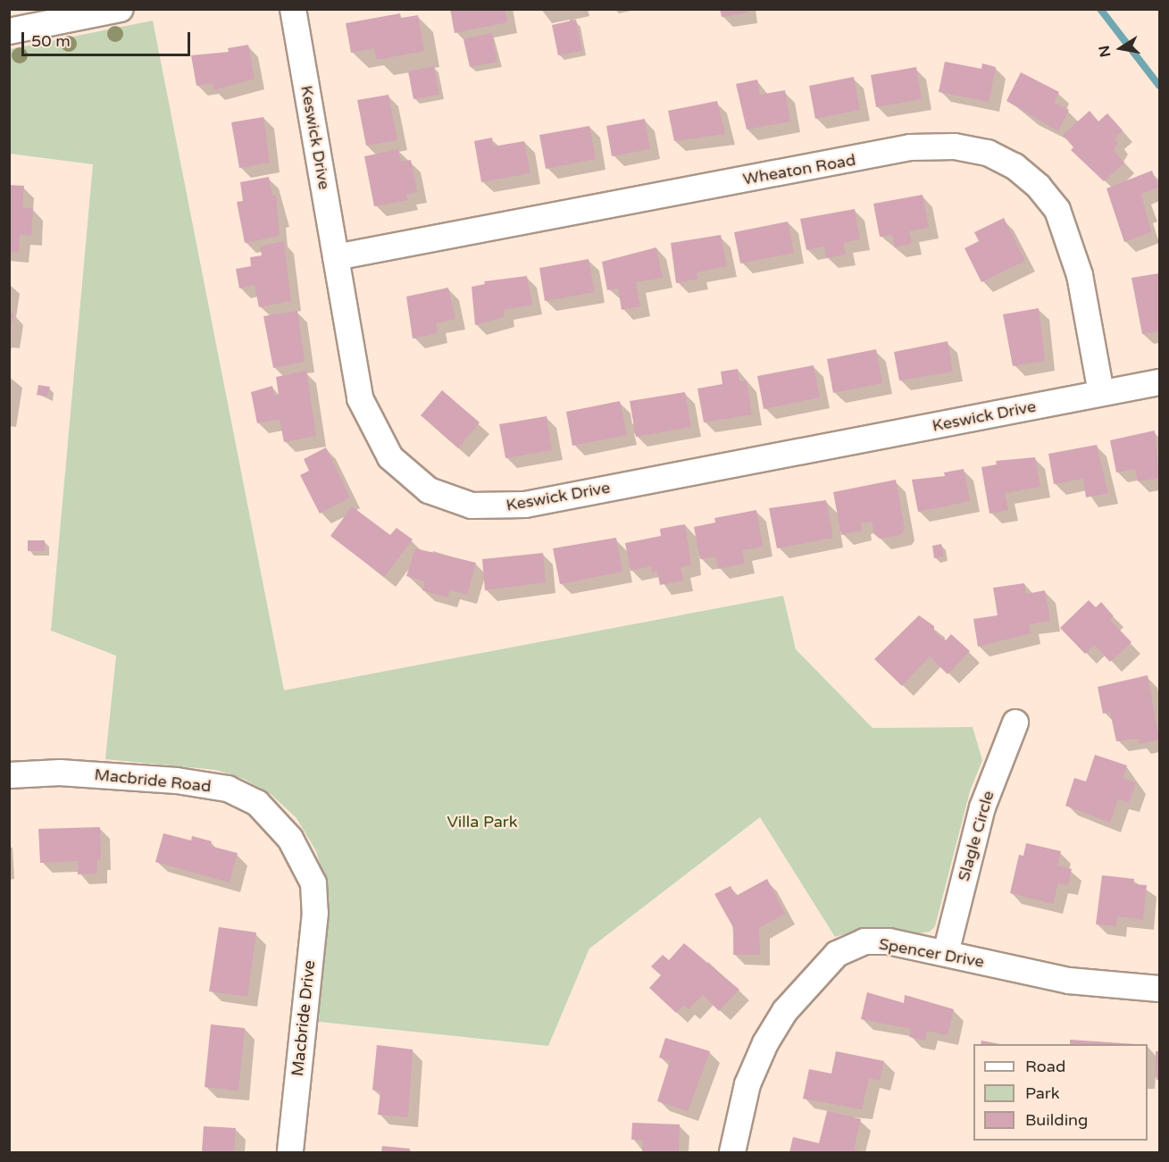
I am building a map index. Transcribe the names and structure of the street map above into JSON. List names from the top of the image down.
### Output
{
  "streets": {
    "street": [
      "Keswick Drive",
      "Wheaton Road",
      "Macbride Road",
      "Slagle Circle",
      "Spencer Drive",
      "Macbride Drive"
    ]
  },
  "crossings": [
    ["Keswick Drive", "Wheaton Road"],
    ["Macbride Road", "Macbride Drive"],
    ["Slagle Circle", "Spencer Drive"]
  ],
  "parks": ["Villa Park"],
  "legend": ["Road", "Park", "Building"],
  "scale_bar": "50 m",
  "north": "left"
}
